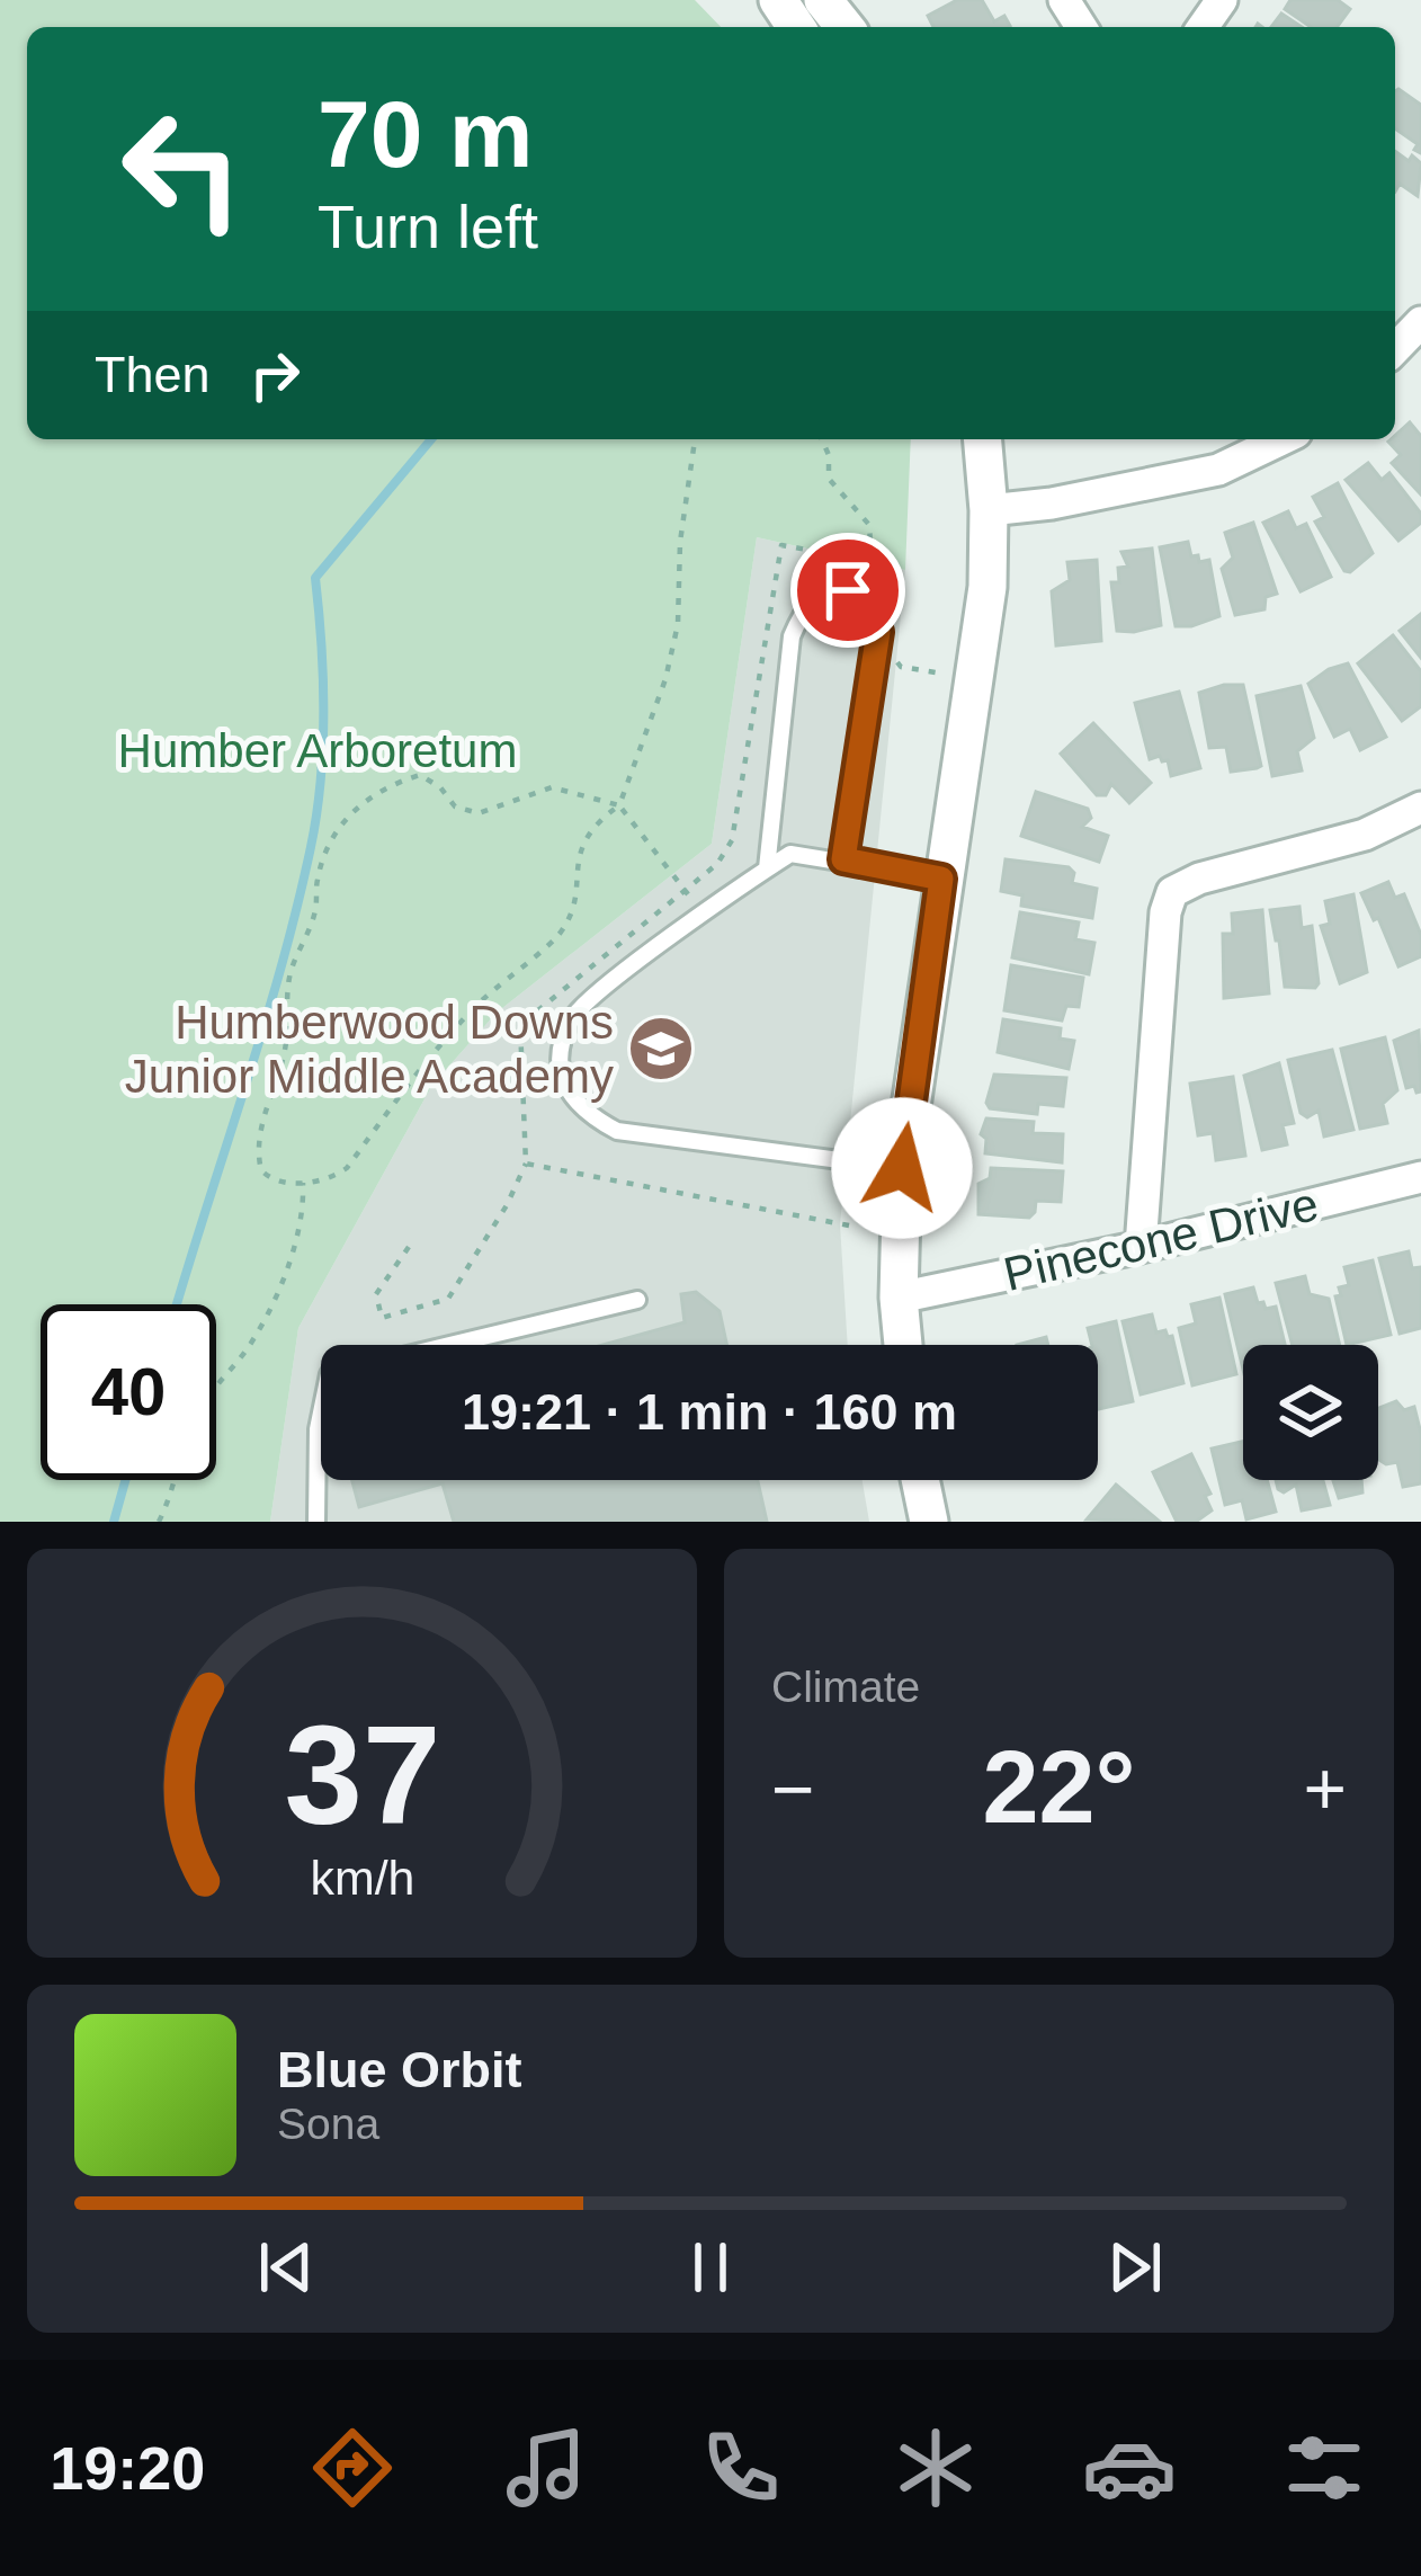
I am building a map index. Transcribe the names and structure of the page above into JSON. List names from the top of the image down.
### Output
{
  "streets": {
    "street": ["Pinecone Drive"]
  },
  "parks": ["Humber Arboretum"],
  "places": {
    "school or university": ["Humberwood Downs Junior Middle Academy"]
  },
  "page": {
    "turn": ["70 m", "Turn left"],
    "then": "Then",
    "limit": "40",
    "trip": "19:21 · 1 min · 160 m",
    "tile": "Climate",
    "heat": ["−", "22°", "+"],
    "song": ["Blue Orbit", "Sona"],
    "tabs": "19:20",
    "gauge": ["37", "km/h"]
  }
}
